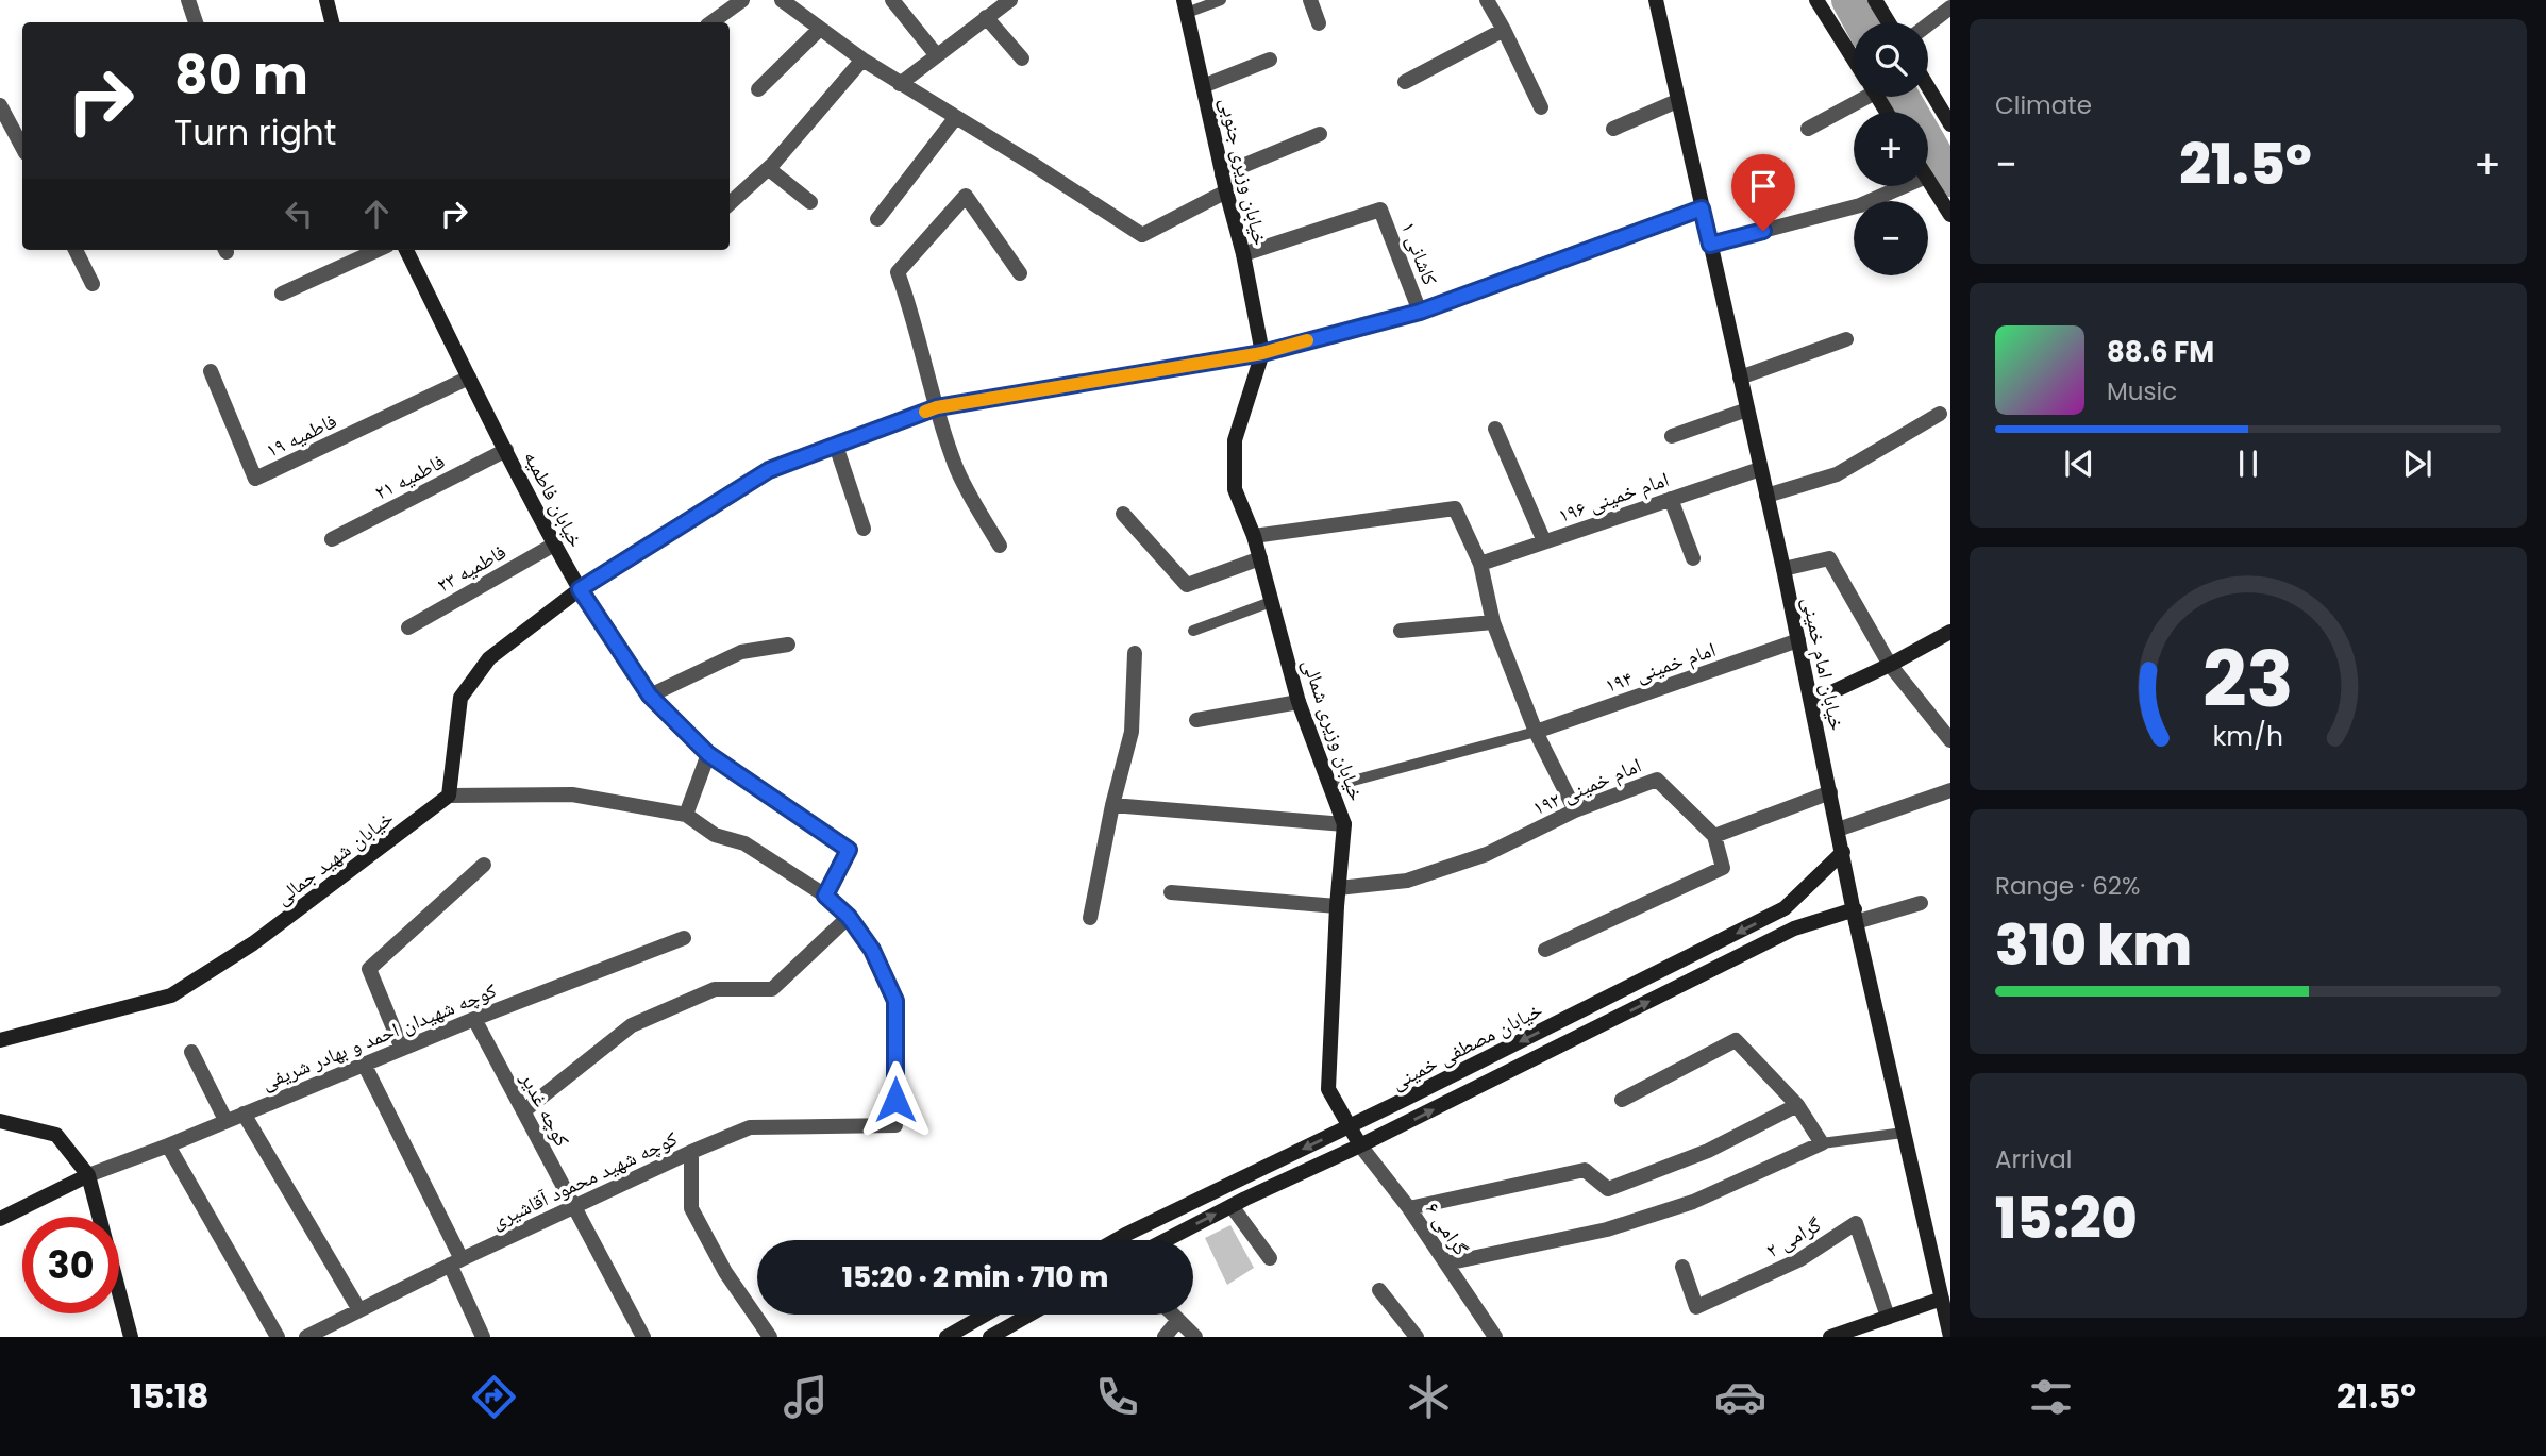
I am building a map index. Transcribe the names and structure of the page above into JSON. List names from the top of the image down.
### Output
{
  "streets": {
    "street": [
      "خیابان وزیری جنوبی",
      "کاشانی ۱",
      "فاطمیه ۱۹",
      "فاطمیه ۲۱",
      "امام خمینی ۱۹۶",
      "خیابان فاطمیه",
      "فاطمیه ۲۳",
      "خیابان امام خمینی",
      "امام خمینی ۱۹۴",
      "خیابان وزیری شمالی",
      "امام خمینی ۱۹۲",
      "خیابان شهید جمالی",
      "کوچه شهیدان احمد و بهادر شریفی",
      "خیابان مصطفی خمینی",
      "کوچه غدیر",
      "کوچه شهید محمود آقاشیری",
      "گرامی ۶",
      "گرامی ۲"
    ]
  },
  "crossings": [
    ["خیابان وزیری جنوبی", "کاشانی ۱"],
    ["خیابان وزیری جنوبی", "خیابان وزیری شمالی"],
    ["فاطمیه ۱۹", "خیابان فاطمیه"],
    ["فاطمیه ۲۱", "خیابان فاطمیه"],
    ["امام خمینی ۱۹۶", "خیابان امام خمینی"],
    ["خیابان فاطمیه", "فاطمیه ۲۳"],
    ["خیابان امام خمینی", "امام خمینی ۱۹۴"],
    ["خیابان امام خمینی", "خیابان مصطفی خمینی"],
    ["خیابان وزیری شمالی", "امام خمینی ۱۹۲"],
    ["خیابان وزیری شمالی", "خیابان مصطفی خمینی"],
    ["خیابان وزیری شمالی", "گرامی ۶"],
    ["کوچه شهیدان احمد و بهادر شریفی", "کوچه غدیر"],
    ["خیابان مصطفی خمینی", "گرامی ۶"],
    ["کوچه غدیر", "کوچه شهید محمود آقاشیری"]
  ],
  "page": {
    "tile": [
      "Climate",
      ["Range · 62%", "310 km"],
      ["Arrival", "15:20"]
    ],
    "map_buttons": ["+", "−"],
    "turn": ["80 m", "Turn right"],
    "heat": ["−", "21.5°", "+"],
    "song": ["88.6 FM", "Music"],
    "limit": "30",
    "trip": "15:20 · 2 min · 710 m",
    "tabs": ["15:18", "21.5°"],
    "gauge": ["23", "km/h"]
  }
}
